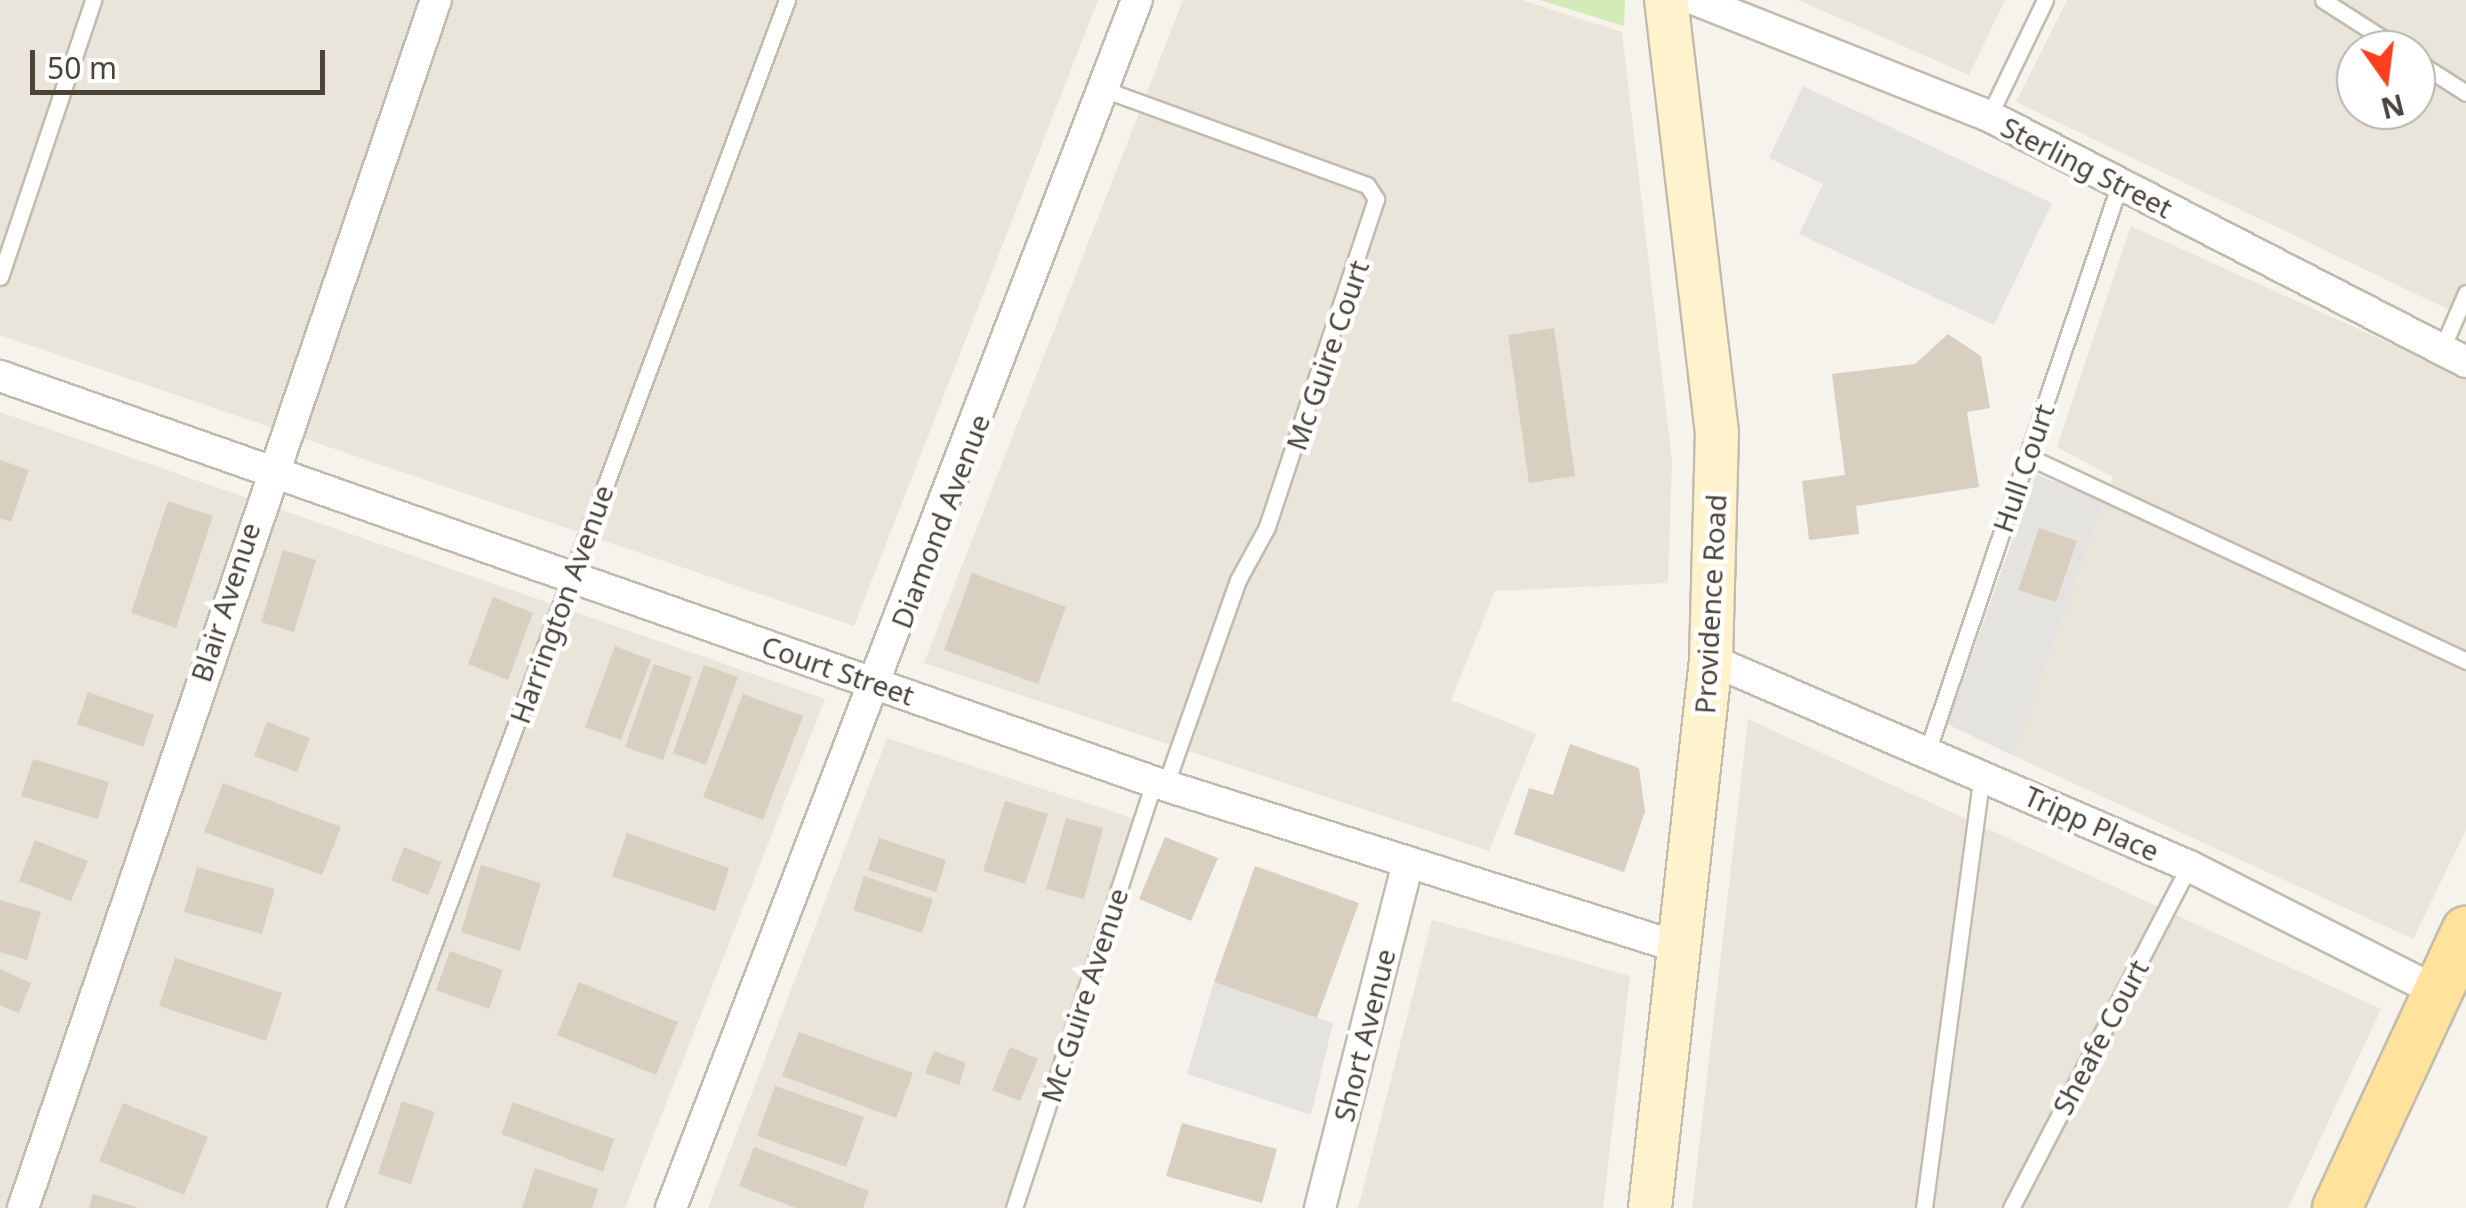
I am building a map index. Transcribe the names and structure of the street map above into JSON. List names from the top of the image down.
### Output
{
  "streets": {
    "main road": ["Providence Road"],
    "street": [
      "Sterling Street",
      "Diamond Avenue",
      "Blair Avenue",
      "Court Street",
      "Tripp Place",
      "Short Avenue"
    ],
    "lane": [
      "Mc Guire Court",
      "Hull Court",
      "Harrington Avenue",
      "Mc Guire Avenue",
      "Sheafe Court"
    ]
  },
  "crossings": [
    ["Sterling Street", "Hull Court"],
    ["Mc Guire Court", "Diamond Avenue"],
    ["Mc Guire Court", "Court Street"],
    ["Mc Guire Court", "Mc Guire Avenue"],
    ["Hull Court", "Tripp Place"],
    ["Diamond Avenue", "Court Street"],
    ["Blair Avenue", "Court Street"],
    ["Harrington Avenue", "Court Street"],
    ["Providence Road", "Court Street"],
    ["Providence Road", "Tripp Place"],
    ["Court Street", "Mc Guire Avenue"],
    ["Court Street", "Short Avenue"],
    ["Tripp Place", "Sheafe Court"]
  ],
  "scale_bar": "50 m",
  "north": "bottom"
}
